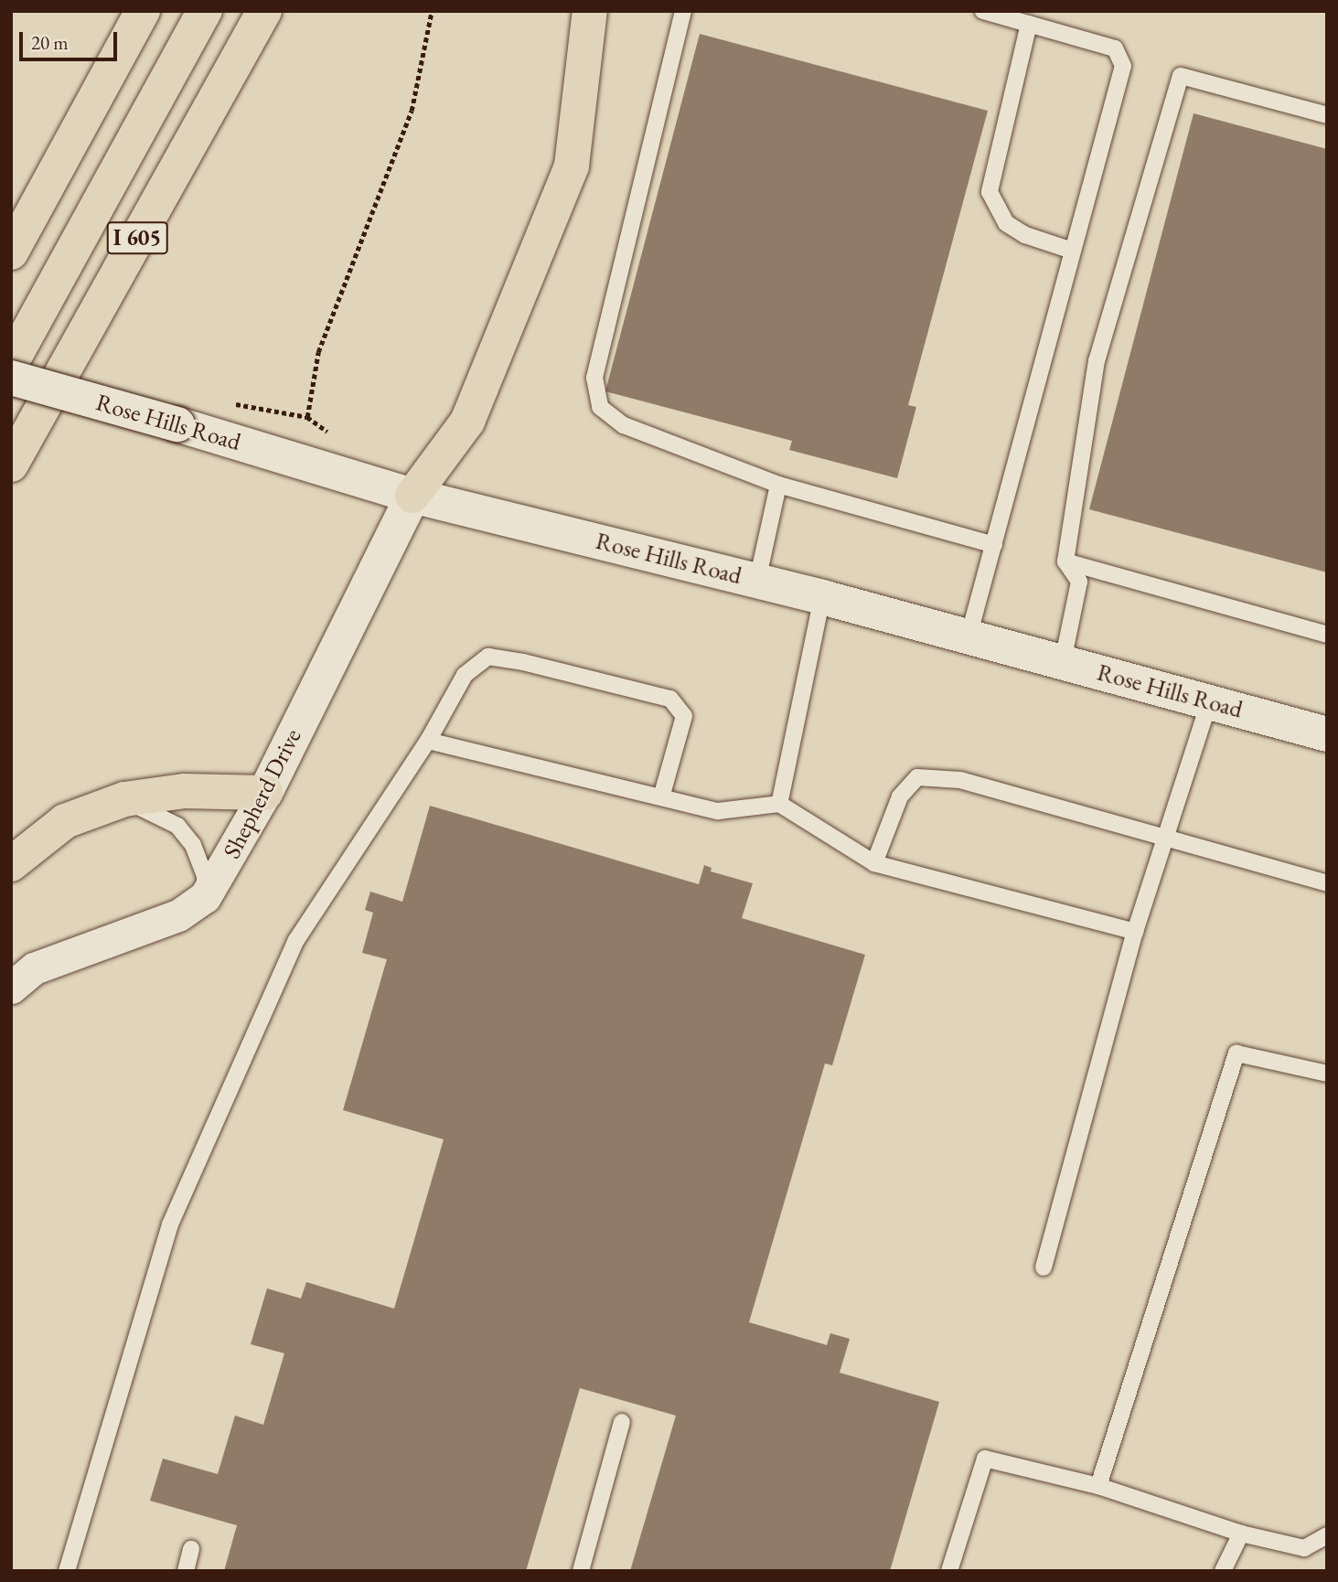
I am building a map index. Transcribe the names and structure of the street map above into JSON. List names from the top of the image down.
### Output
{
  "streets": {
    "highway": ["I 605"],
    "main road": ["Rose Hills Road", "Shepherd Drive"]
  },
  "crossings": [
    ["Rose Hills Road", "Shepherd Drive"]
  ],
  "scale_bar": "20 m"
}
